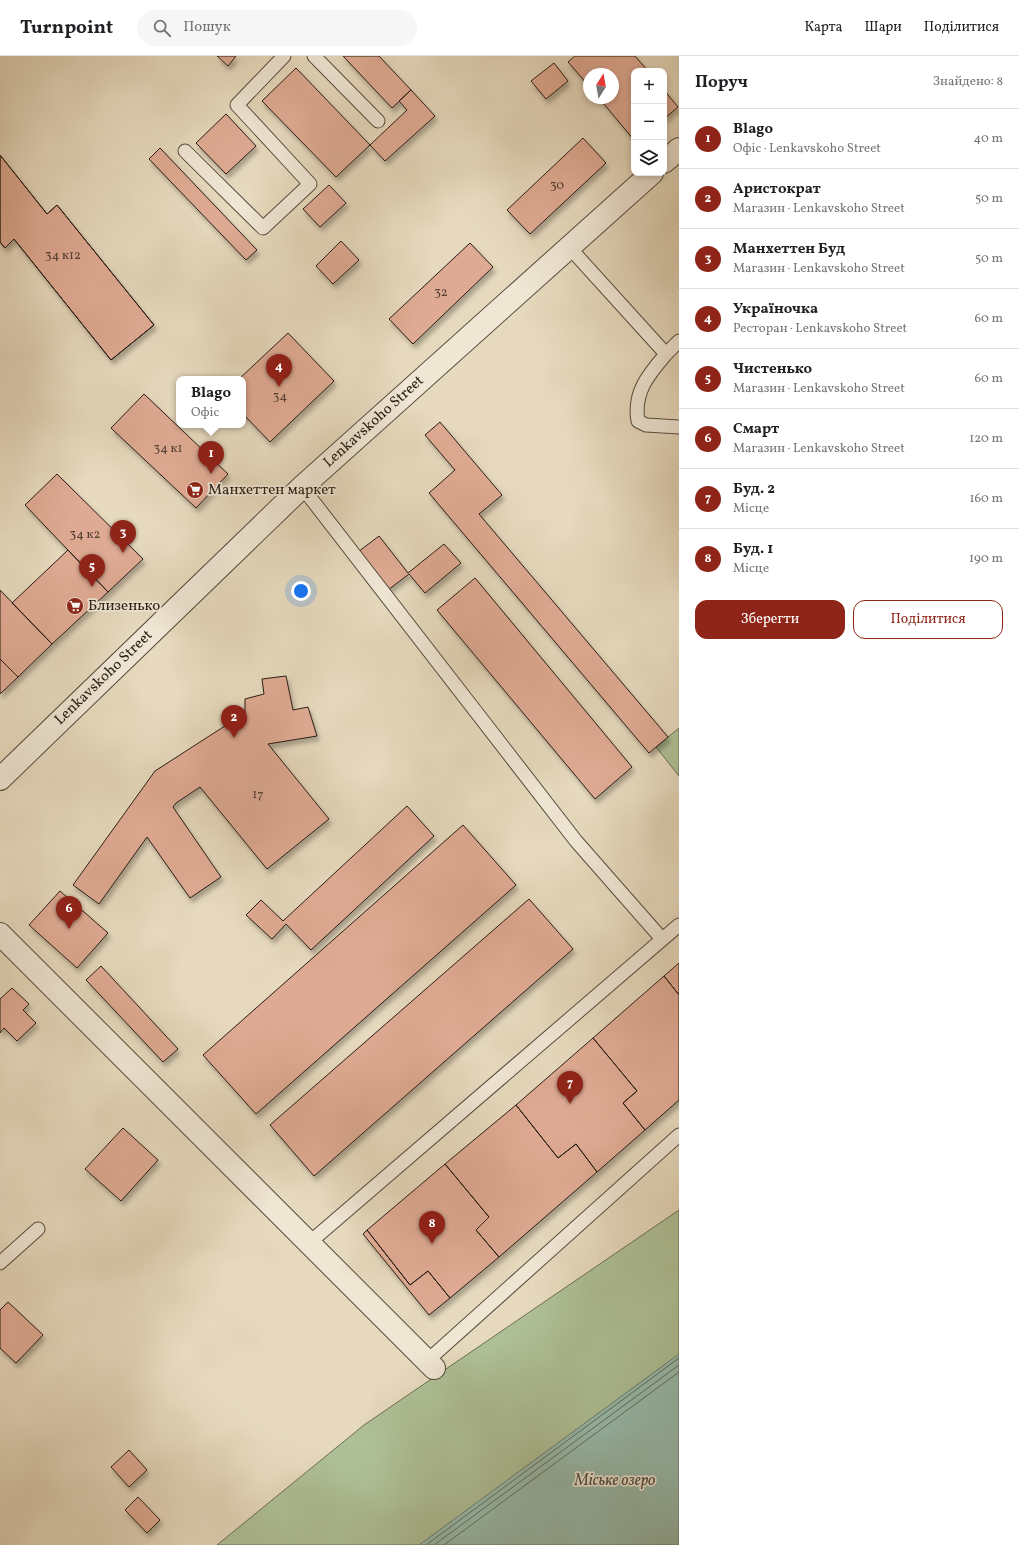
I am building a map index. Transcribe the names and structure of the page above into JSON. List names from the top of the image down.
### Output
{
  "streets": {
    "street": ["Lenkavskoho Street"]
  },
  "water": ["Міське озеро"],
  "places": {
    "supermarket": ["Манхеттен маркет", "Близенько"]
  },
  "house_numbers": [
    "30",
    "34 к12",
    "32",
    "34",
    "34 к1",
    "34 к2",
    "17"
  ],
  "north": "top",
  "page": {
    "header": "Turnpoint",
    "search": "Пошук",
    "nav": ["Карта", "Шари", "Поділитися"],
    "heading": ["Поруч", "Знайдено: 8"],
    "map_buttons": ["+", "−"],
    "list": [
      {
        "mark": "1",
        "name": "Blago",
        "note": "Офіс · Lenkavskoho Street",
        "value": "40 m"
      },
      {
        "mark": "2",
        "name": "Аристократ",
        "note": "Магазин · Lenkavskoho Street",
        "value": "50 m"
      },
      {
        "mark": "3",
        "name": "Манхеттен Буд",
        "note": "Магазин · Lenkavskoho Street",
        "value": "50 m"
      },
      {
        "mark": "4",
        "name": "Україночка",
        "note": "Ресторан · Lenkavskoho Street",
        "value": "60 m"
      },
      {
        "mark": "5",
        "name": "Чистенько",
        "note": "Магазин · Lenkavskoho Street",
        "value": "60 m"
      },
      {
        "mark": "6",
        "name": "Смарт",
        "note": "Магазин · Lenkavskoho Street",
        "value": "120 m"
      },
      {
        "mark": "7",
        "name": "Буд. 2",
        "note": "Місце",
        "value": "160 m"
      },
      {
        "mark": "8",
        "name": "Буд. 1",
        "note": "Місце",
        "value": "190 m"
      }
    ],
    "pins": [
      "4",
      "1",
      "3",
      "5",
      "2",
      "6",
      "7",
      "8"
    ],
    "popup": ["Blago", "Офіс"],
    "buttons": ["Зберегти", "Поділитися"]
  }
}
